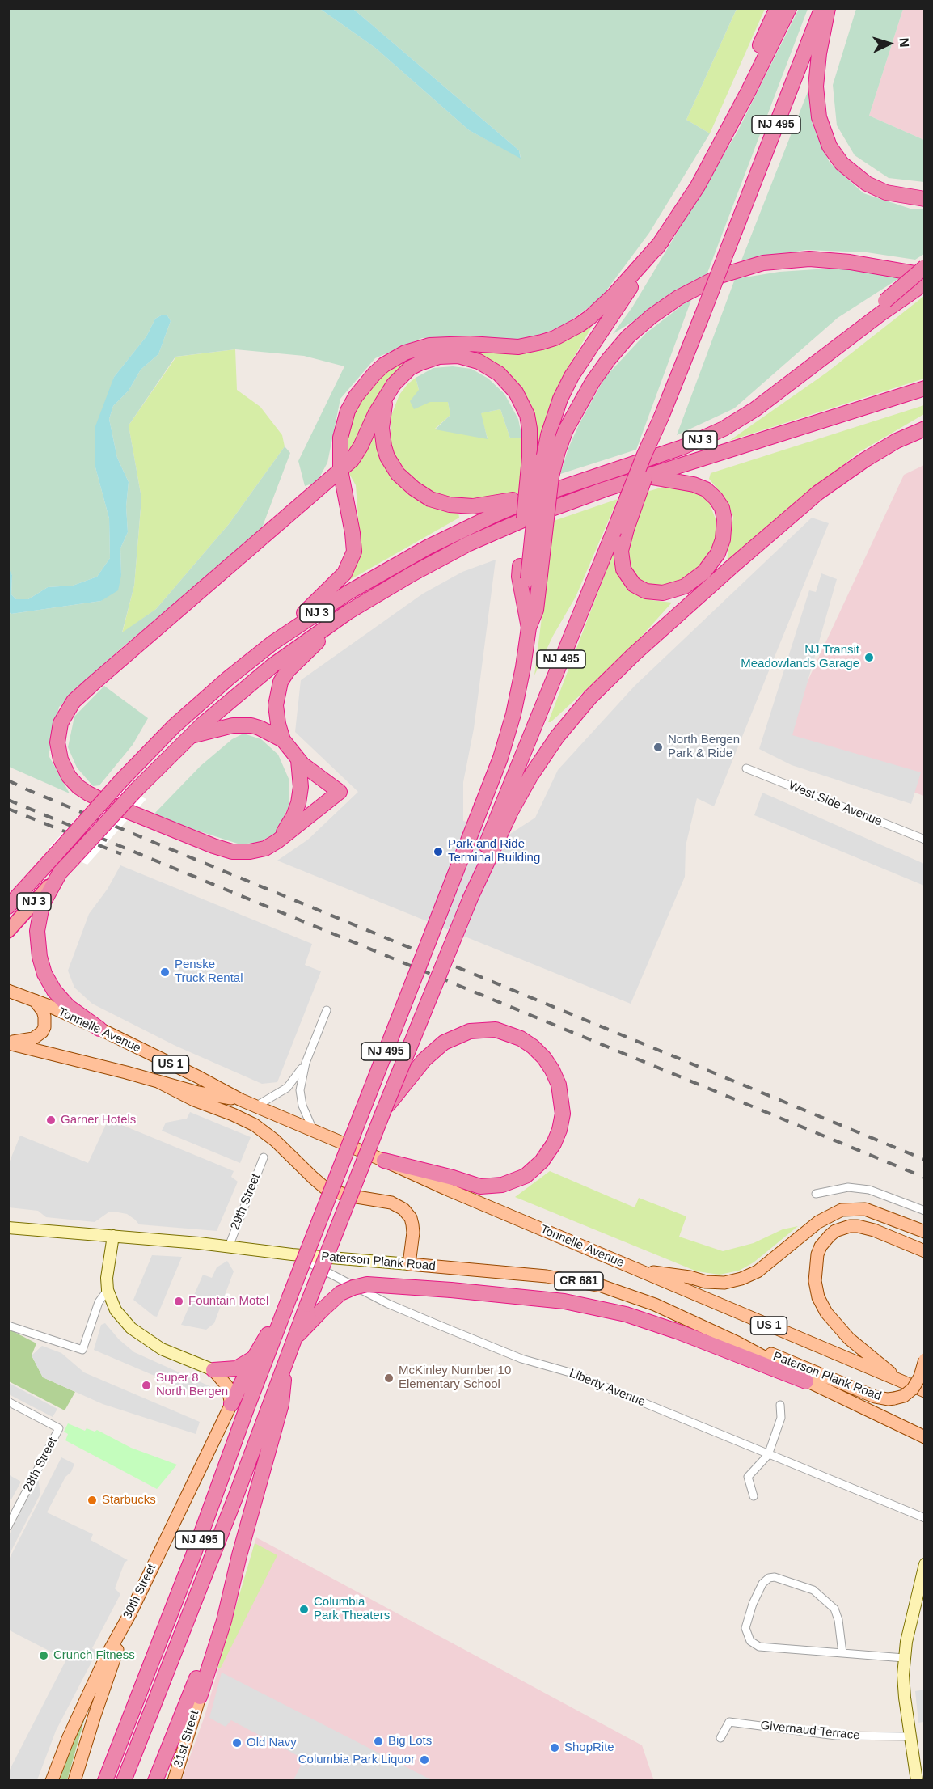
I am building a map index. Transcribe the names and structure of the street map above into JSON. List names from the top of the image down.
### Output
{
  "streets": {
    "highway": ["NJ 495", "NJ 3"],
    "main road": [
      "Tonnelle Avenue",
      "US 1",
      "Paterson Plank Road",
      "CR 681",
      "30th Street",
      "31st Street"
    ],
    "street": [
      "West Side Avenue",
      "29th Street",
      "Liberty Avenue",
      "28th Street",
      "Givernaud Terrace"
    ]
  },
  "crossings": [
    ["29th Street", "Paterson Plank Road"],
    ["Paterson Plank Road", "Liberty Avenue"]
  ],
  "places": [
    "NJ Transit Meadowlands Garage",
    "North Bergen Park & Ride",
    "Park and Ride Terminal Building",
    "Penske Truck Rental",
    "Garner Hotels",
    "Fountain Motel",
    "McKinley Number 10 Elementary School",
    "Super 8 North Bergen",
    "Starbucks",
    "Columbia Park Theaters",
    "Crunch Fitness",
    "Big Lots",
    "Old Navy",
    "ShopRite",
    "Columbia Park Liquor"
  ],
  "north": "right"
}
